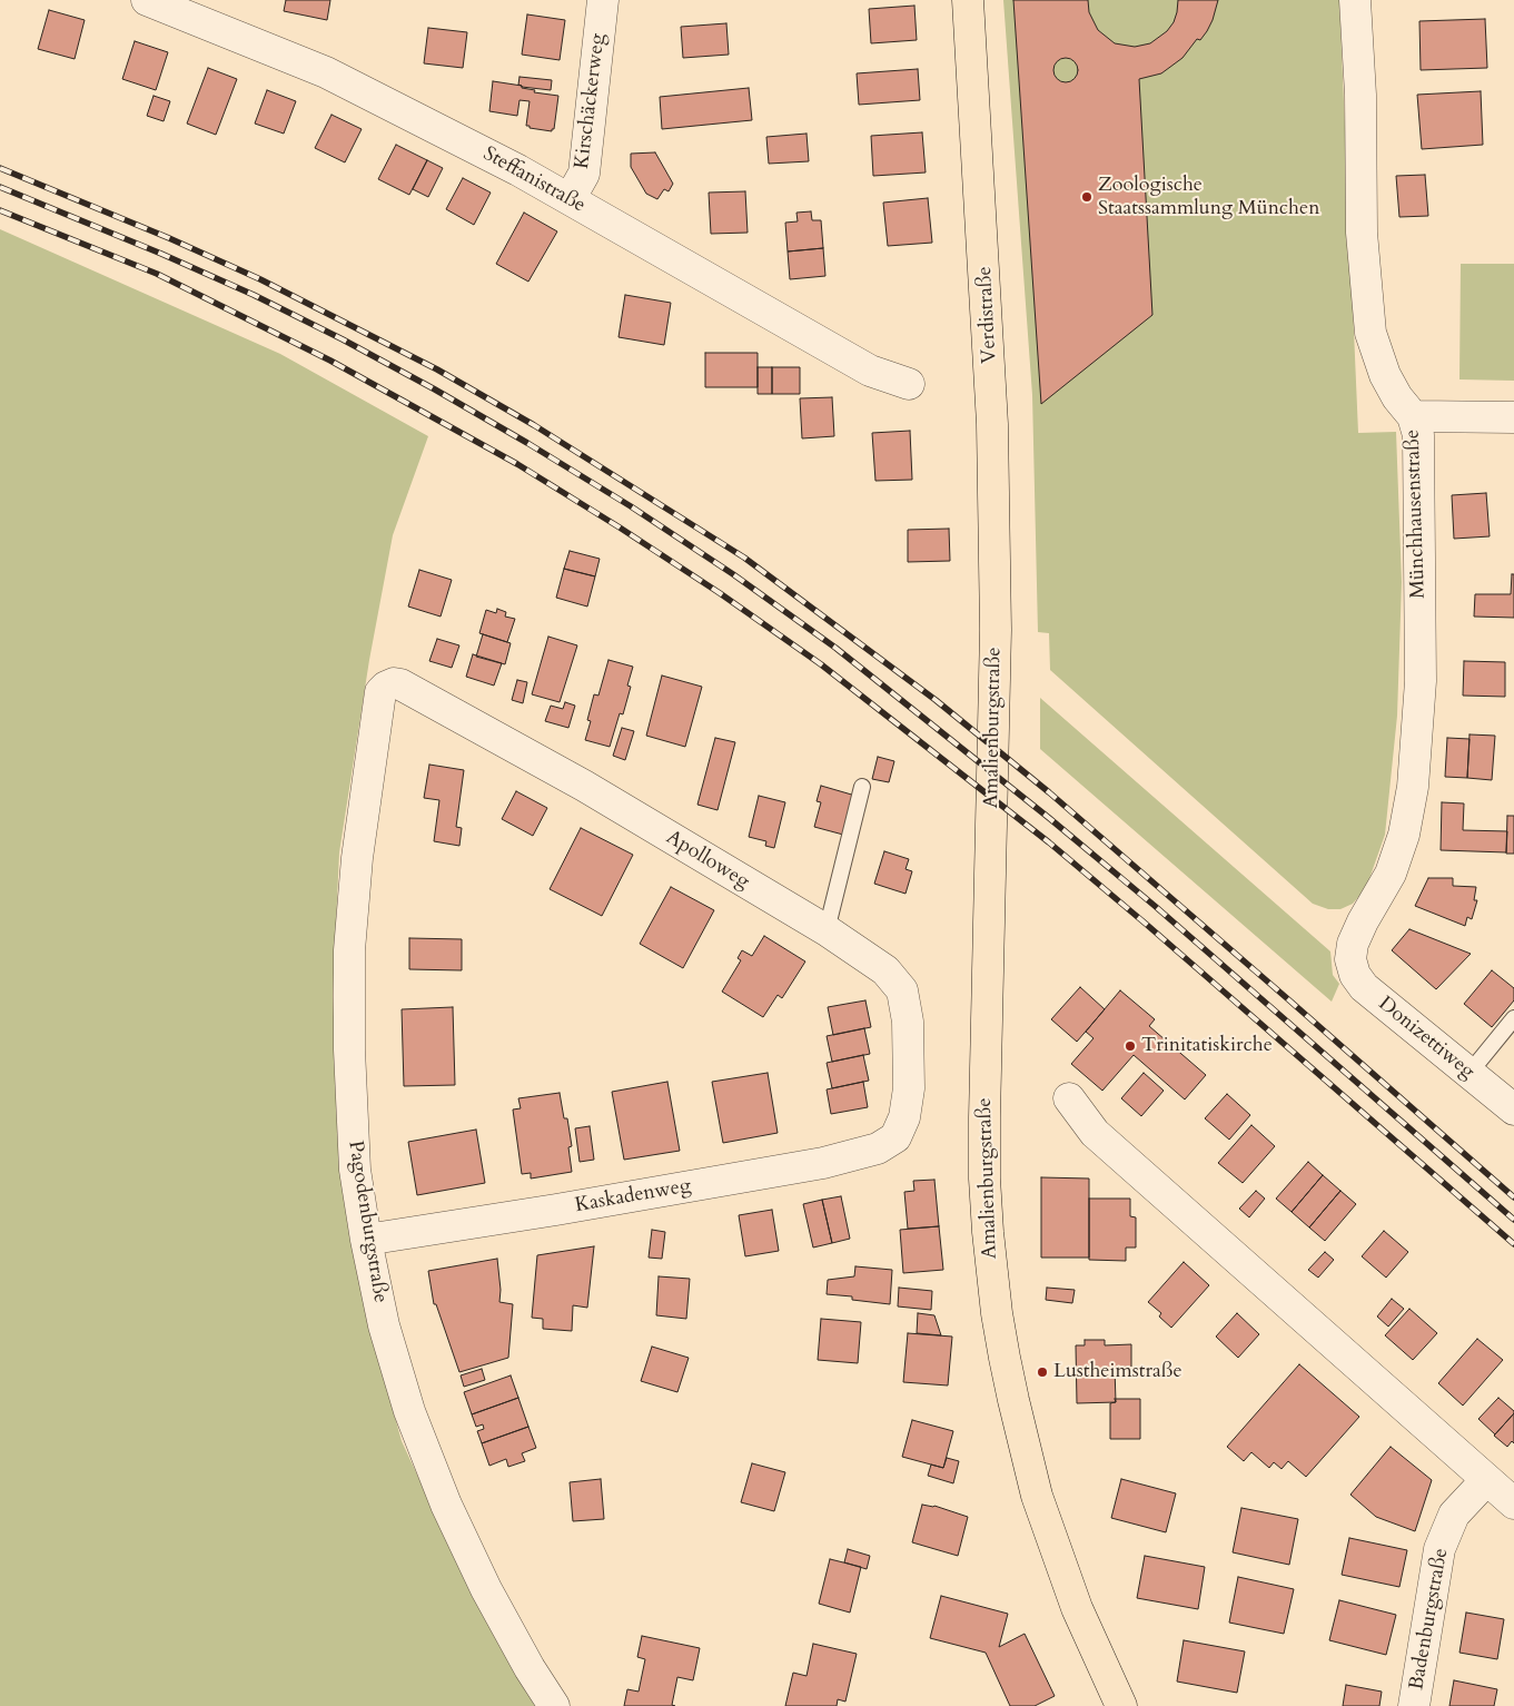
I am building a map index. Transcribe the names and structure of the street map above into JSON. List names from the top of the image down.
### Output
{
  "streets": {
    "main road": ["Verdistraße", "Amalienburgstraße"],
    "street": [
      "Kirschäckerweg",
      "Steffanistraße",
      "Münchhausenstraße",
      "Apolloweg",
      "Donizettiweg",
      "Kaskadenweg",
      "Pagodenburgstraße",
      "Badenburgstraße"
    ]
  },
  "crossings": [
    ["Kirschäckerweg", "Steffanistraße"],
    ["Verdistraße", "Amalienburgstraße"],
    ["Münchhausenstraße", "Donizettiweg"],
    ["Apolloweg", "Kaskadenweg"],
    ["Apolloweg", "Pagodenburgstraße"],
    ["Kaskadenweg", "Pagodenburgstraße"]
  ],
  "places": ["Zoologische Staatssammlung München", "Trinitatiskirche", "Lustheimstraße"]
}
